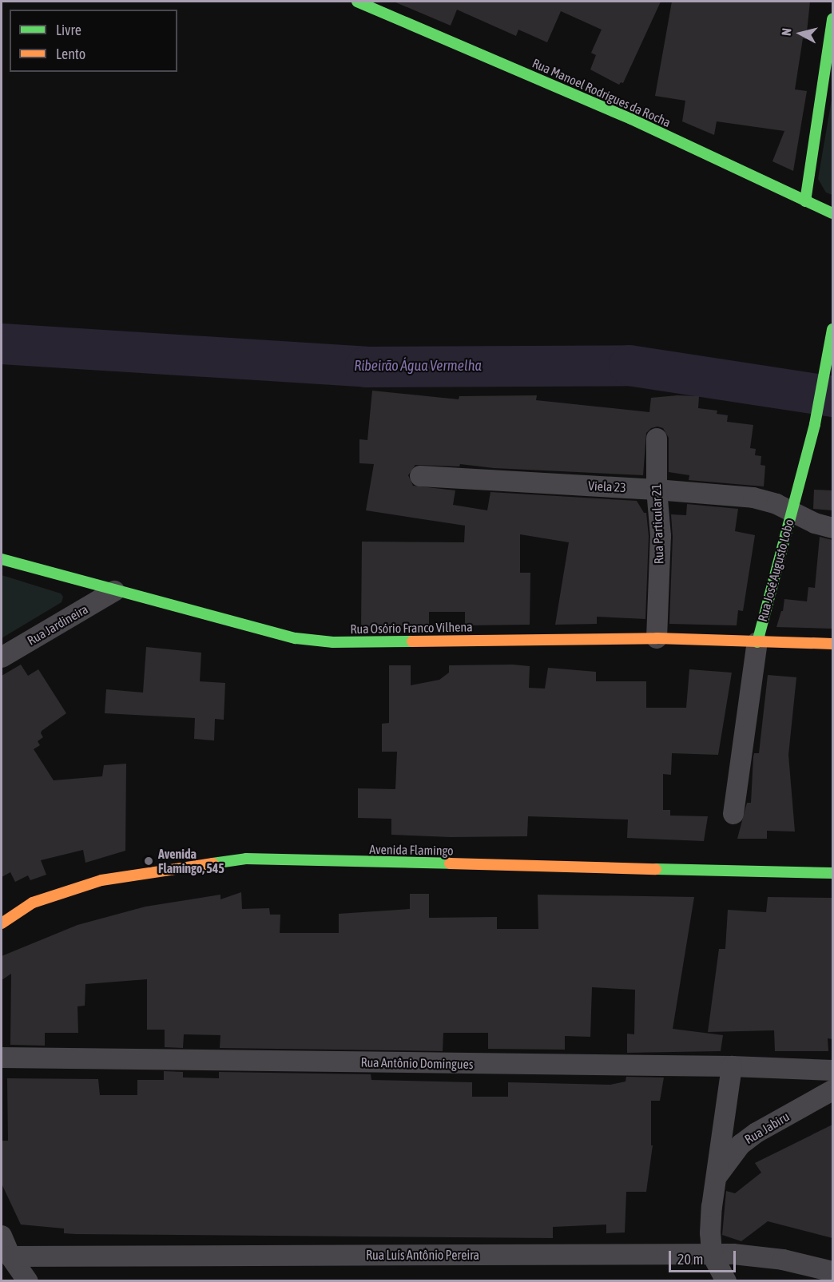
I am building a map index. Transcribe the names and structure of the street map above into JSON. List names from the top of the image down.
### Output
{
  "streets": {
    "street": [
      "Rua Manoel Rodrigues da Rocha",
      "Viela 23",
      "Rua Particular 21",
      "Rua José Augusto Lobo",
      "Rua Jardineira",
      "Rua Osório Franco Vilhena",
      "Avenida Flamingo",
      "Rua Antônio Domingues",
      "Rua Jabiru",
      "Rua Luís Antônio Pereira"
    ]
  },
  "crossings": [
    ["Viela 23", "Rua Particular 21"],
    ["Viela 23", "Rua José Augusto Lobo"],
    ["Rua Particular 21", "Rua Osório Franco Vilhena"],
    ["Rua José Augusto Lobo", "Rua Osório Franco Vilhena"],
    ["Rua Jardineira", "Rua Osório Franco Vilhena"],
    ["Rua Antônio Domingues", "Rua Jabiru"],
    ["Rua Jabiru", "Rua Luís Antônio Pereira"]
  ],
  "water": ["Ribeirão Água Vermelha"],
  "places": ["Avenida Flamingo, 545"],
  "legend": ["Livre", "Lento"],
  "scale_bar": "20 m",
  "north": "left"
}
